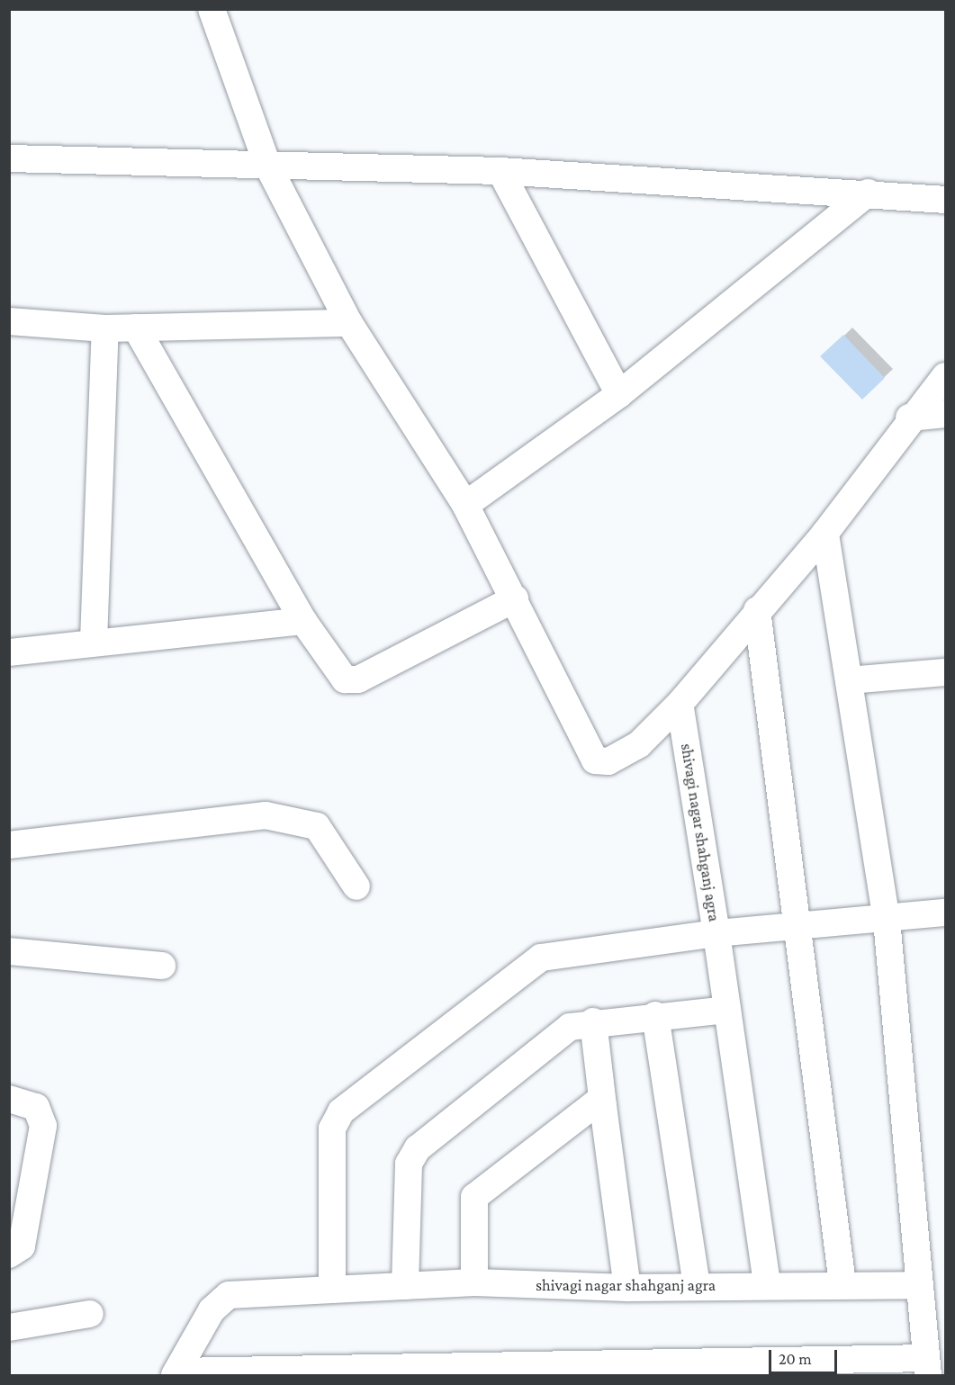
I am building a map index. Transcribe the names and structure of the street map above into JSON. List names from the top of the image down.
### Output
{
  "streets": {
    "street": ["shivagi nagar shahganj agra"]
  },
  "scale_bar": "20 m"
}
